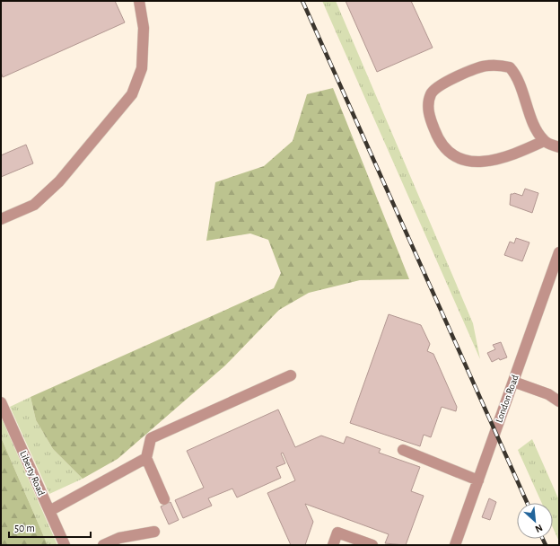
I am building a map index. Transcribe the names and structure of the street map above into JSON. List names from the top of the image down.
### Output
{
  "streets": {
    "street": ["London Road", "Liberty Road"]
  },
  "scale_bar": "50 m",
  "north": "bottom right"
}
